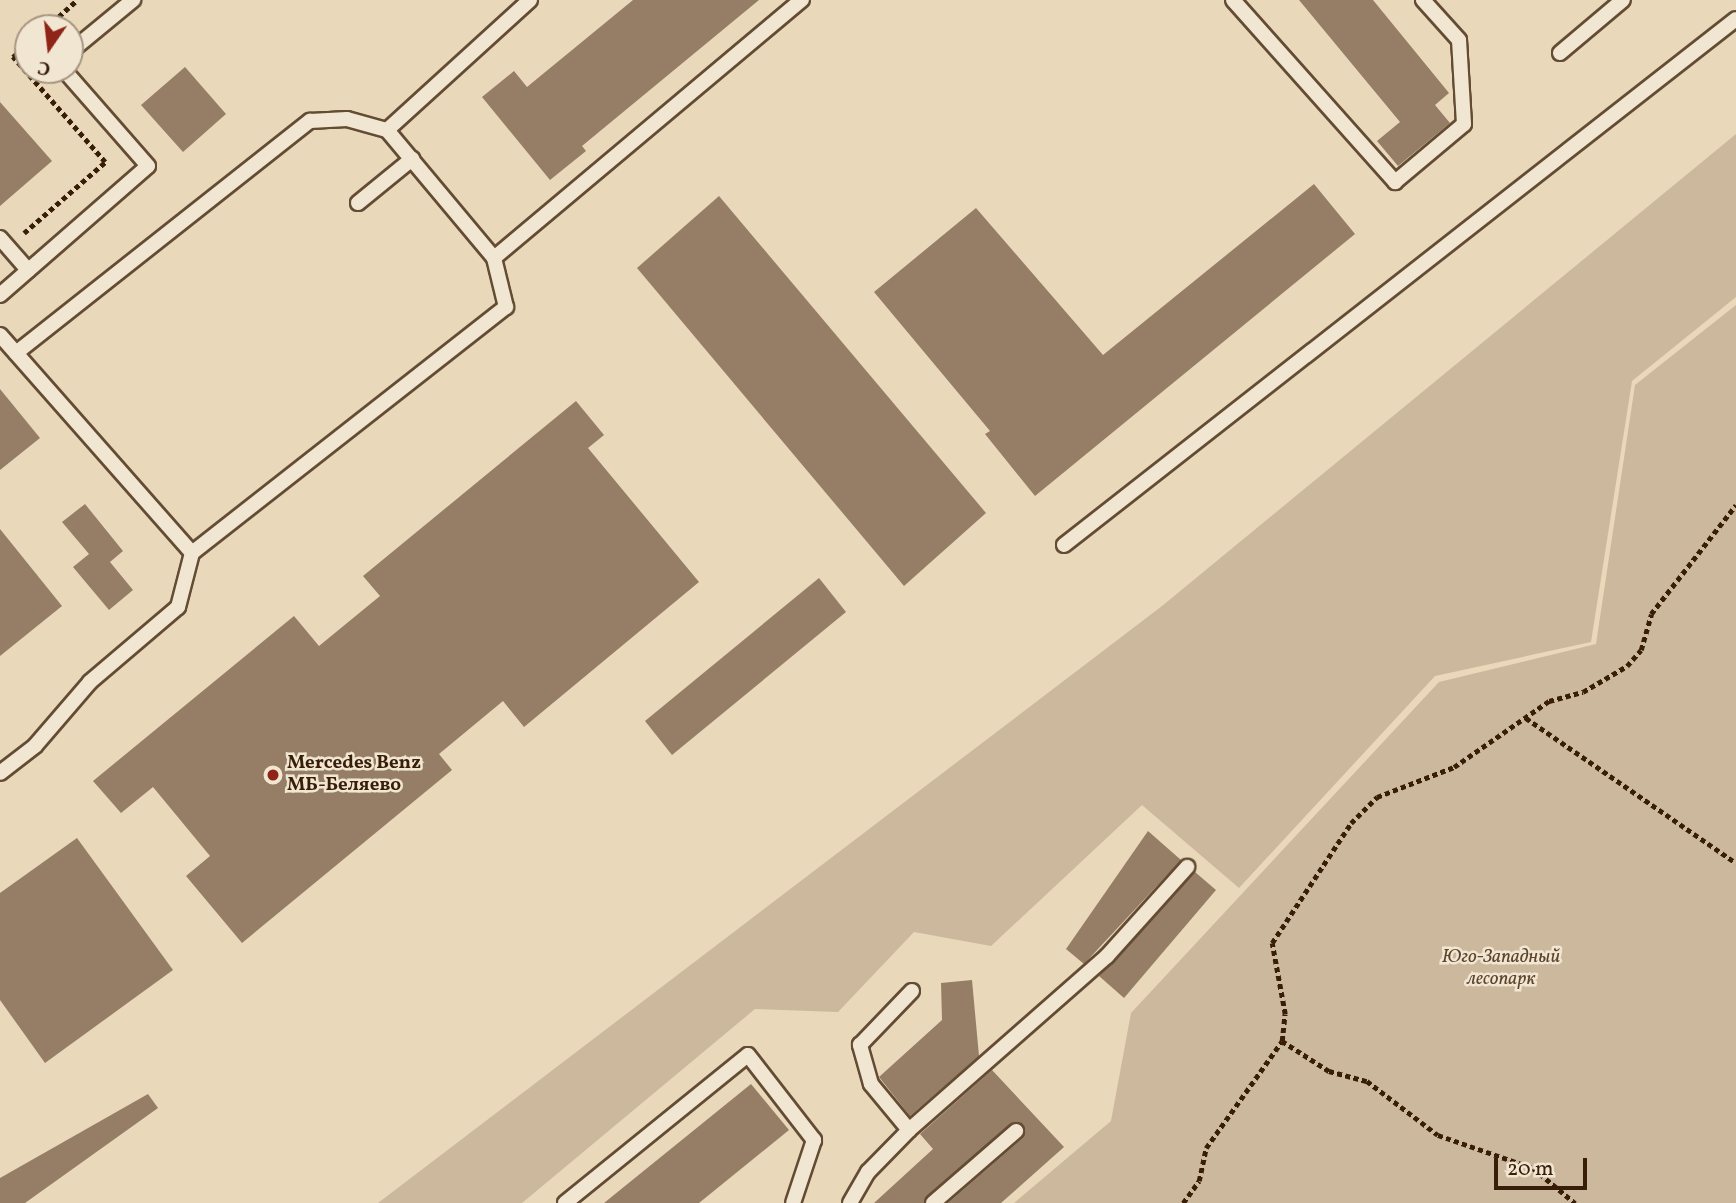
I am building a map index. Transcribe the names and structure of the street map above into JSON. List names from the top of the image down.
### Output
{
  "parks": ["Юго-Западный лесопарк"],
  "places": ["Mercedes Benz МБ-Беляево"],
  "scale_bar": "20 m",
  "north": "bottom"
}
